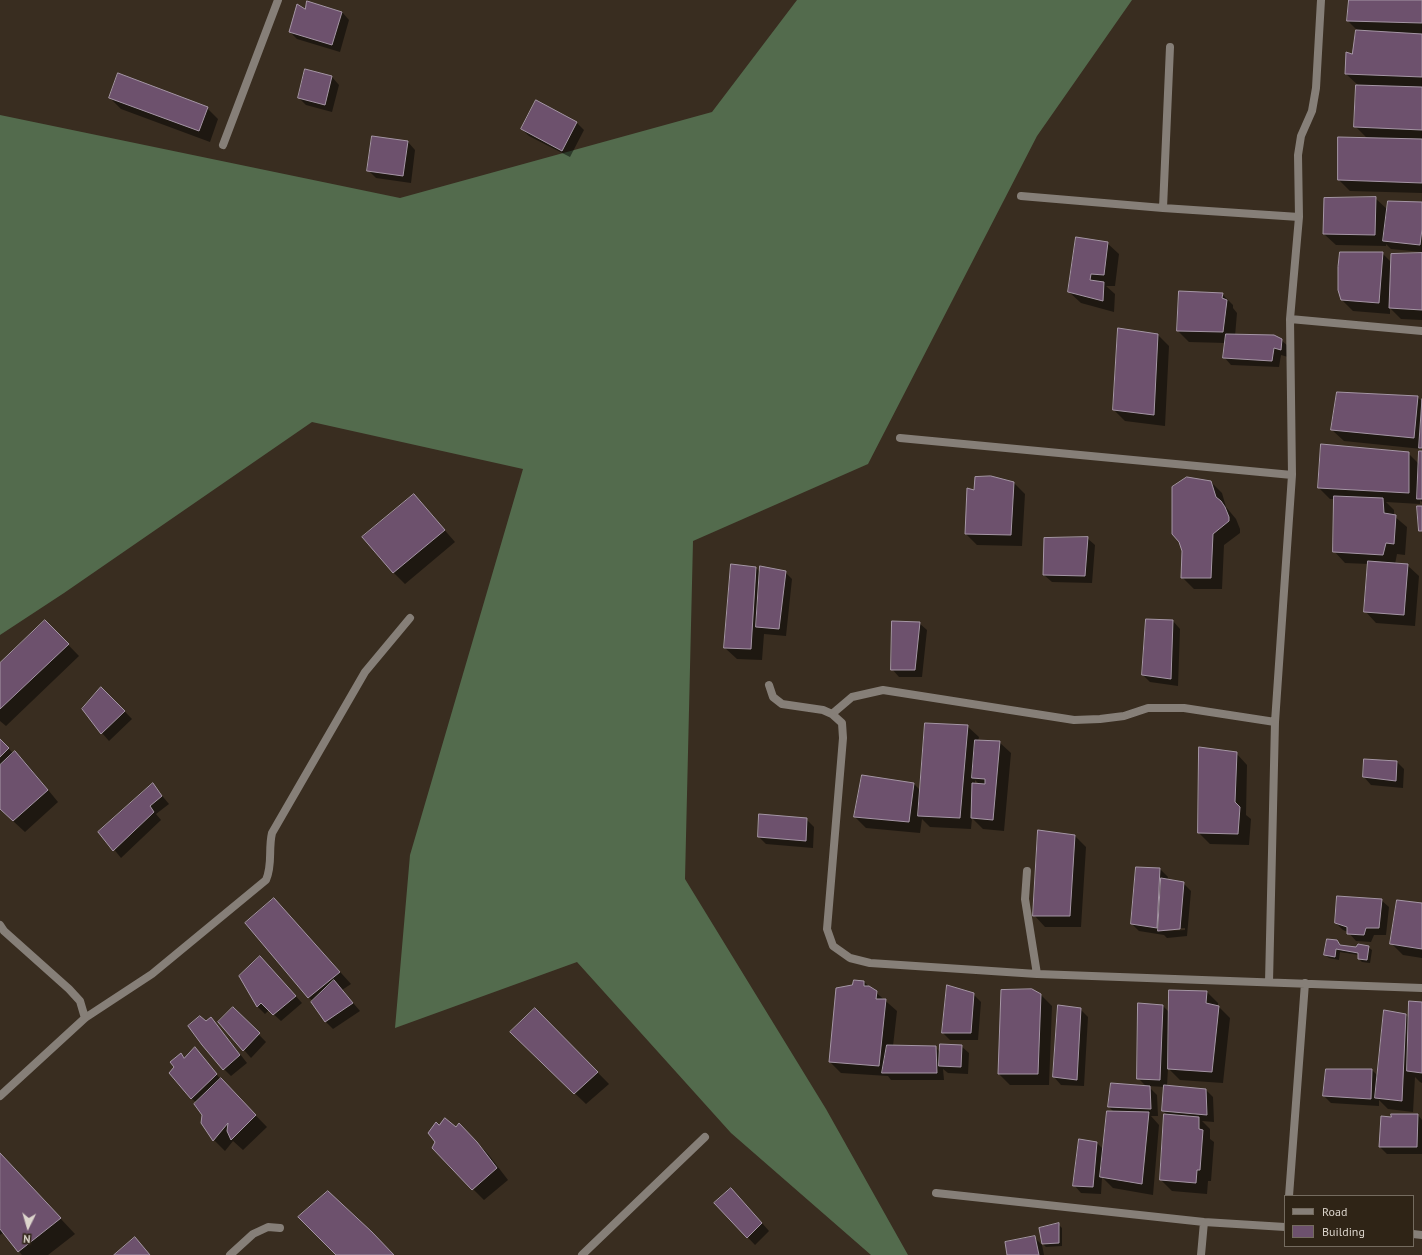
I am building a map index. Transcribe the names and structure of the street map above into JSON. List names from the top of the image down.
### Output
{
  "legend": ["Road", "Building"],
  "north": "bottom"
}
